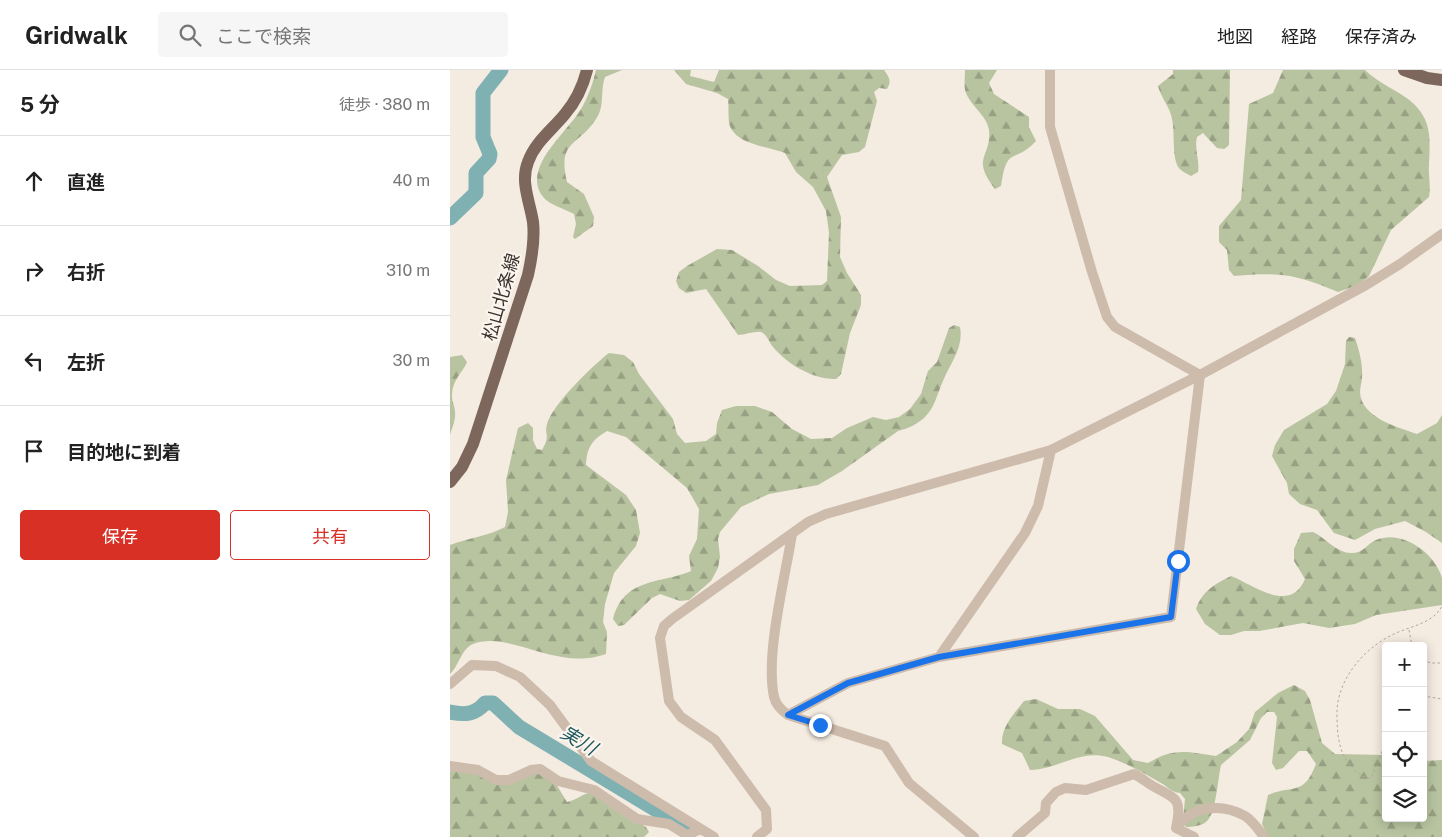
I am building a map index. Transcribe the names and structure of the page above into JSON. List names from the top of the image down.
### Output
{
  "streets": {
    "main road": ["松山北条線"]
  },
  "water": ["実川"],
  "page": {
    "header": "Gridwalk",
    "search": "ここで検索",
    "nav": ["地図", "経路", "保存済み"],
    "heading": ["5 分", "徒歩 · 380 m"],
    "list": [
      ["直進", "40 m"],
      ["右折", "310 m"],
      ["左折", "30 m"],
      "目的地に到着"
    ],
    "buttons": ["保存", "共有"],
    "map_buttons": ["+", "−"]
  }
}
